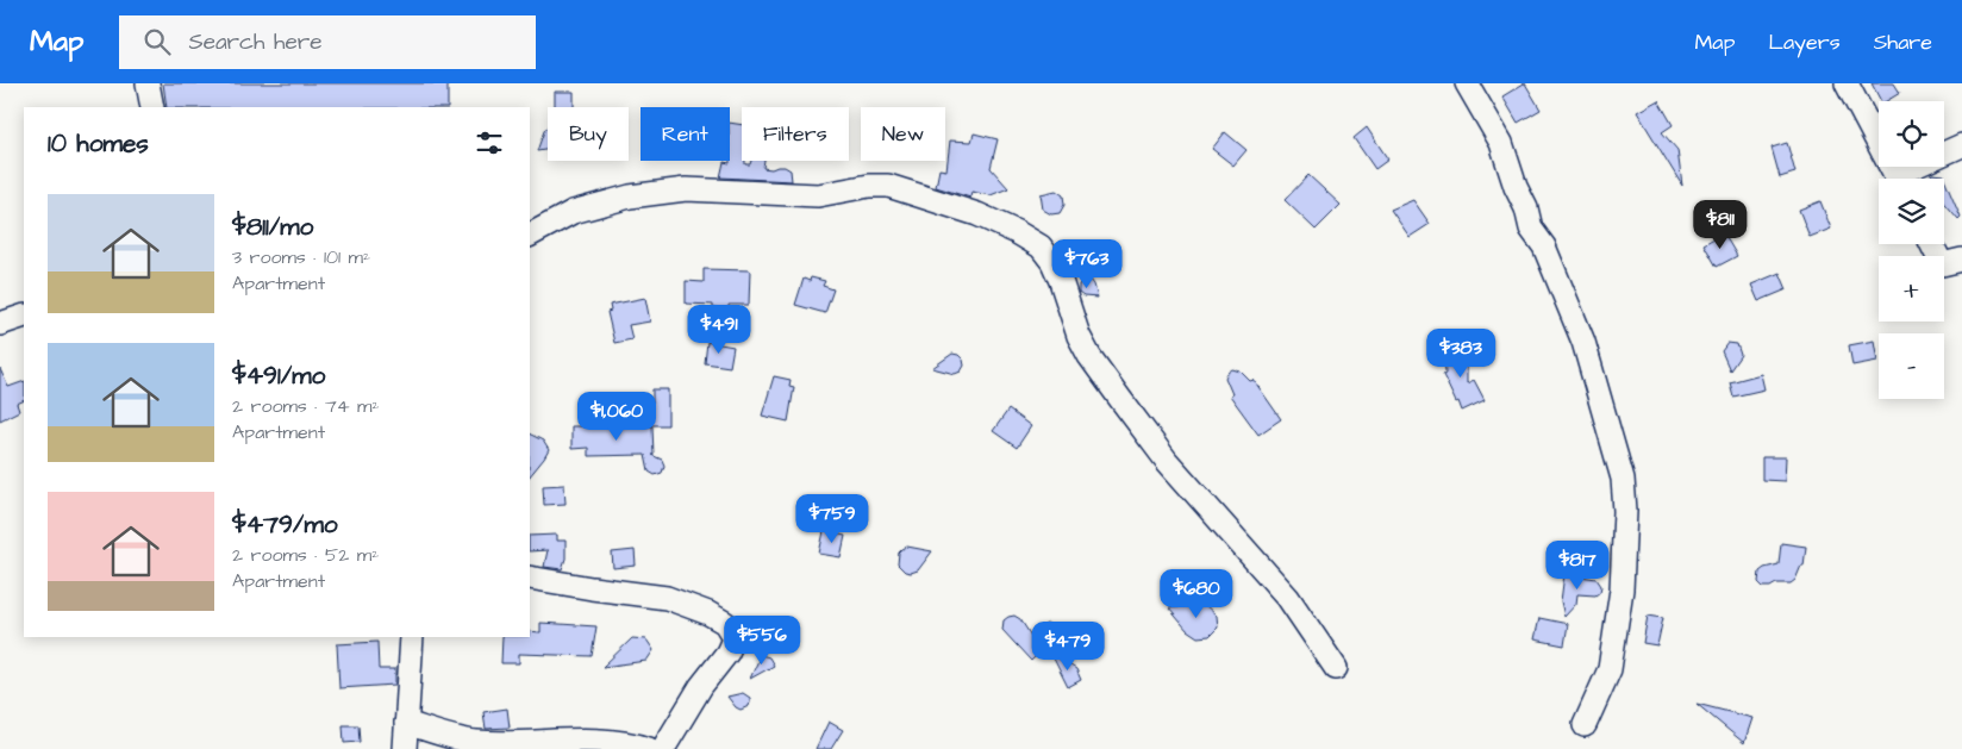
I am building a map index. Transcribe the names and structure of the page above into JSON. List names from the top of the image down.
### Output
{
  "page": {
    "header": "Map",
    "search": "Search here",
    "nav": ["Map", "Layers", "Share"],
    "map_buttons": ["+", "−"],
    "chip": [
      "Buy",
      "Rent",
      "Filters",
      "New"
    ],
    "heading": "10 homes",
    "list": [
      {
        "name": "$811/mo",
        "note": "3 rooms · 101 m² · Apartment"
      },
      {
        "name": "$491/mo",
        "note": "2 rooms · 74 m² · Apartment"
      },
      {
        "name": "$479/mo",
        "note": "2 rooms · 52 m² · Apartment"
      }
    ],
    "price": [
      "$811",
      "$763",
      "$491",
      "$383",
      "$1,060",
      "$759",
      "$817",
      "$680",
      "$556",
      "$479"
    ]
  }
}
